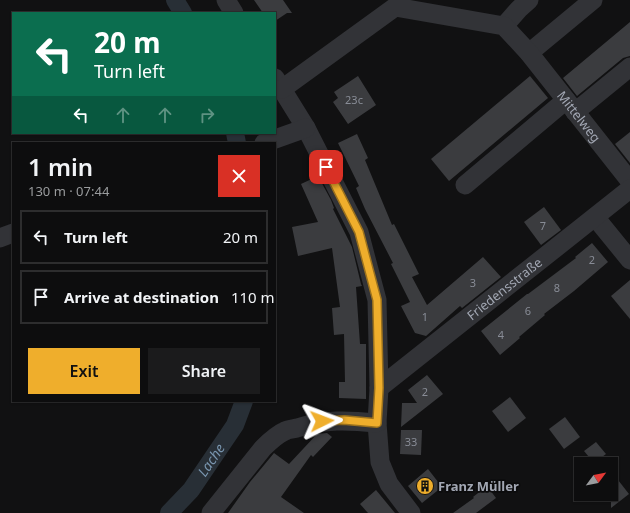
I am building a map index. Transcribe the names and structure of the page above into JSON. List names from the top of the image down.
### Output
{
  "streets": {
    "street": ["Mittelweg", "Friedensstraße"]
  },
  "water": ["Lache"],
  "places": {
    "building": ["Franz Müller"]
  },
  "house_numbers": [
    "23c",
    "7",
    "2",
    "3",
    "8",
    "6",
    "1",
    "4",
    "2",
    "33"
  ],
  "north": "top right",
  "page": {
    "turn": ["20 m", "Turn left"],
    "heading": ["1 min", "130 m · 07:44"],
    "list": [
      {
        "name": "Turn left",
        "value": "20 m"
      },
      {
        "name": "Arrive at destination",
        "value": "110 m"
      }
    ],
    "buttons": ["Exit", "Share"]
  }
}
